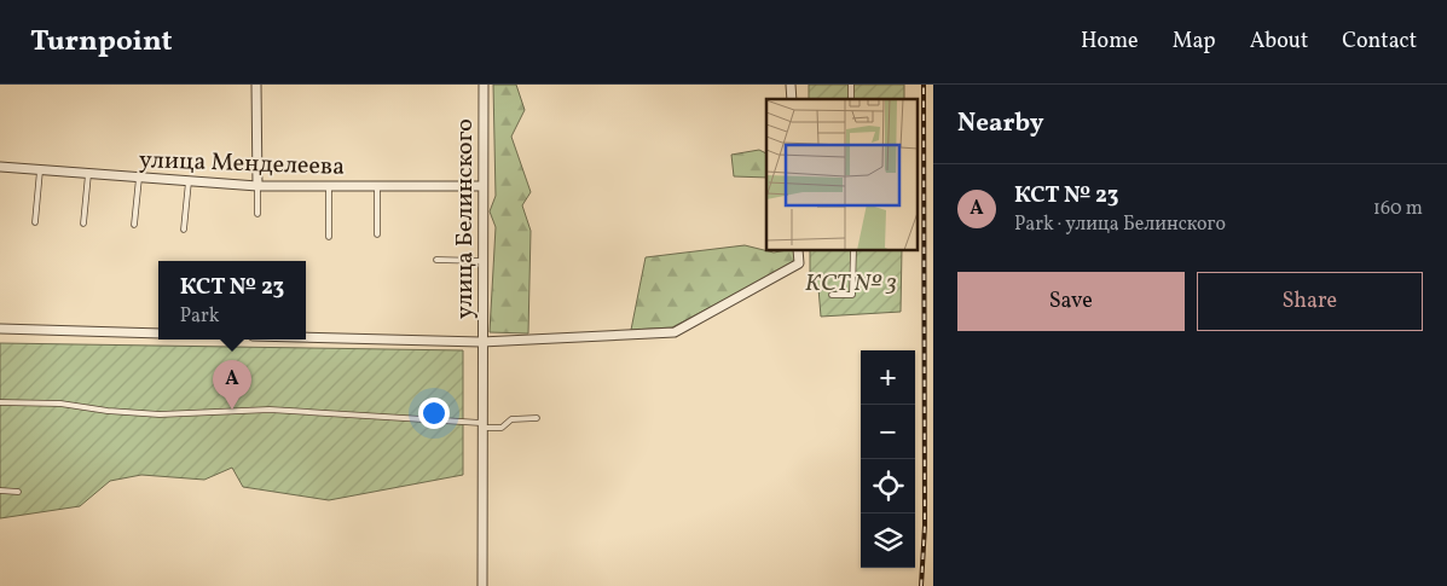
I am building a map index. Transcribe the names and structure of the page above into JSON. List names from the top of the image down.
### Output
{
  "streets": {
    "street": ["улица Менделеева", "улица Белинского"]
  },
  "crossings": [
    ["улица Менделеева", "улица Белинского"]
  ],
  "parks": ["КСТ № 3"],
  "page": {
    "header": "Turnpoint",
    "nav": [
      "Home",
      "Map",
      "About",
      "Contact"
    ],
    "heading": "Nearby",
    "list": [
      {
        "mark": "A",
        "name": "КСТ № 23",
        "note": "Park · улица Белинского",
        "value": "160 m"
      }
    ],
    "buttons": ["Save", "Share"],
    "popup": ["КСТ № 23", "Park"],
    "map_buttons": ["+", "−"],
    "pins": "A"
  }
}
